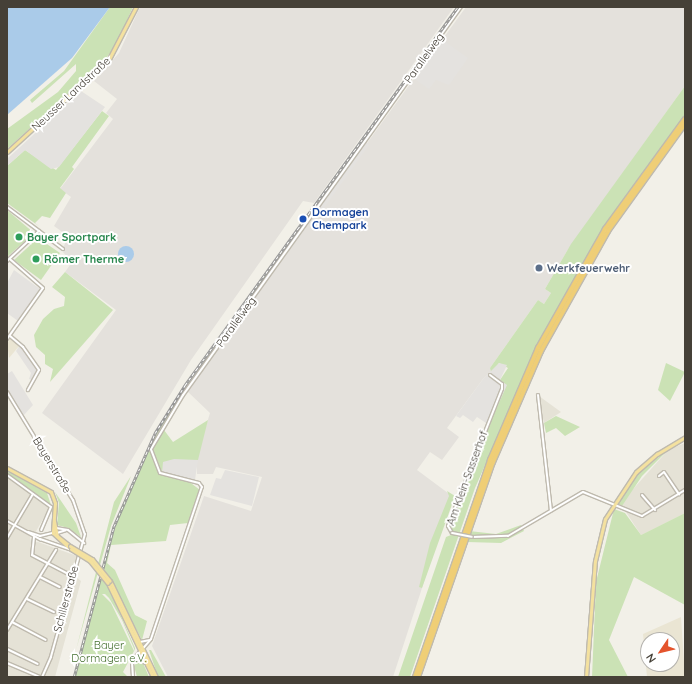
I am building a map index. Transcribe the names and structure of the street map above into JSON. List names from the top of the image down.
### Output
{
  "streets": {
    "main road": ["Neusser Landstraße"],
    "street": [
      "Parallelweg",
      "Bayerstraße",
      "Am Klein-Sasserhof",
      "Schillerstraße"
    ]
  },
  "crossings": [
    ["Bayerstraße", "Schillerstraße"]
  ],
  "parks": ["Bayer Dormagen e.V."],
  "places": [
    "Dormagen Chempark",
    "Bayer Sportpark",
    "Römer Therme",
    "Werkfeuerwehr"
  ],
  "north": "bottom left"
}
